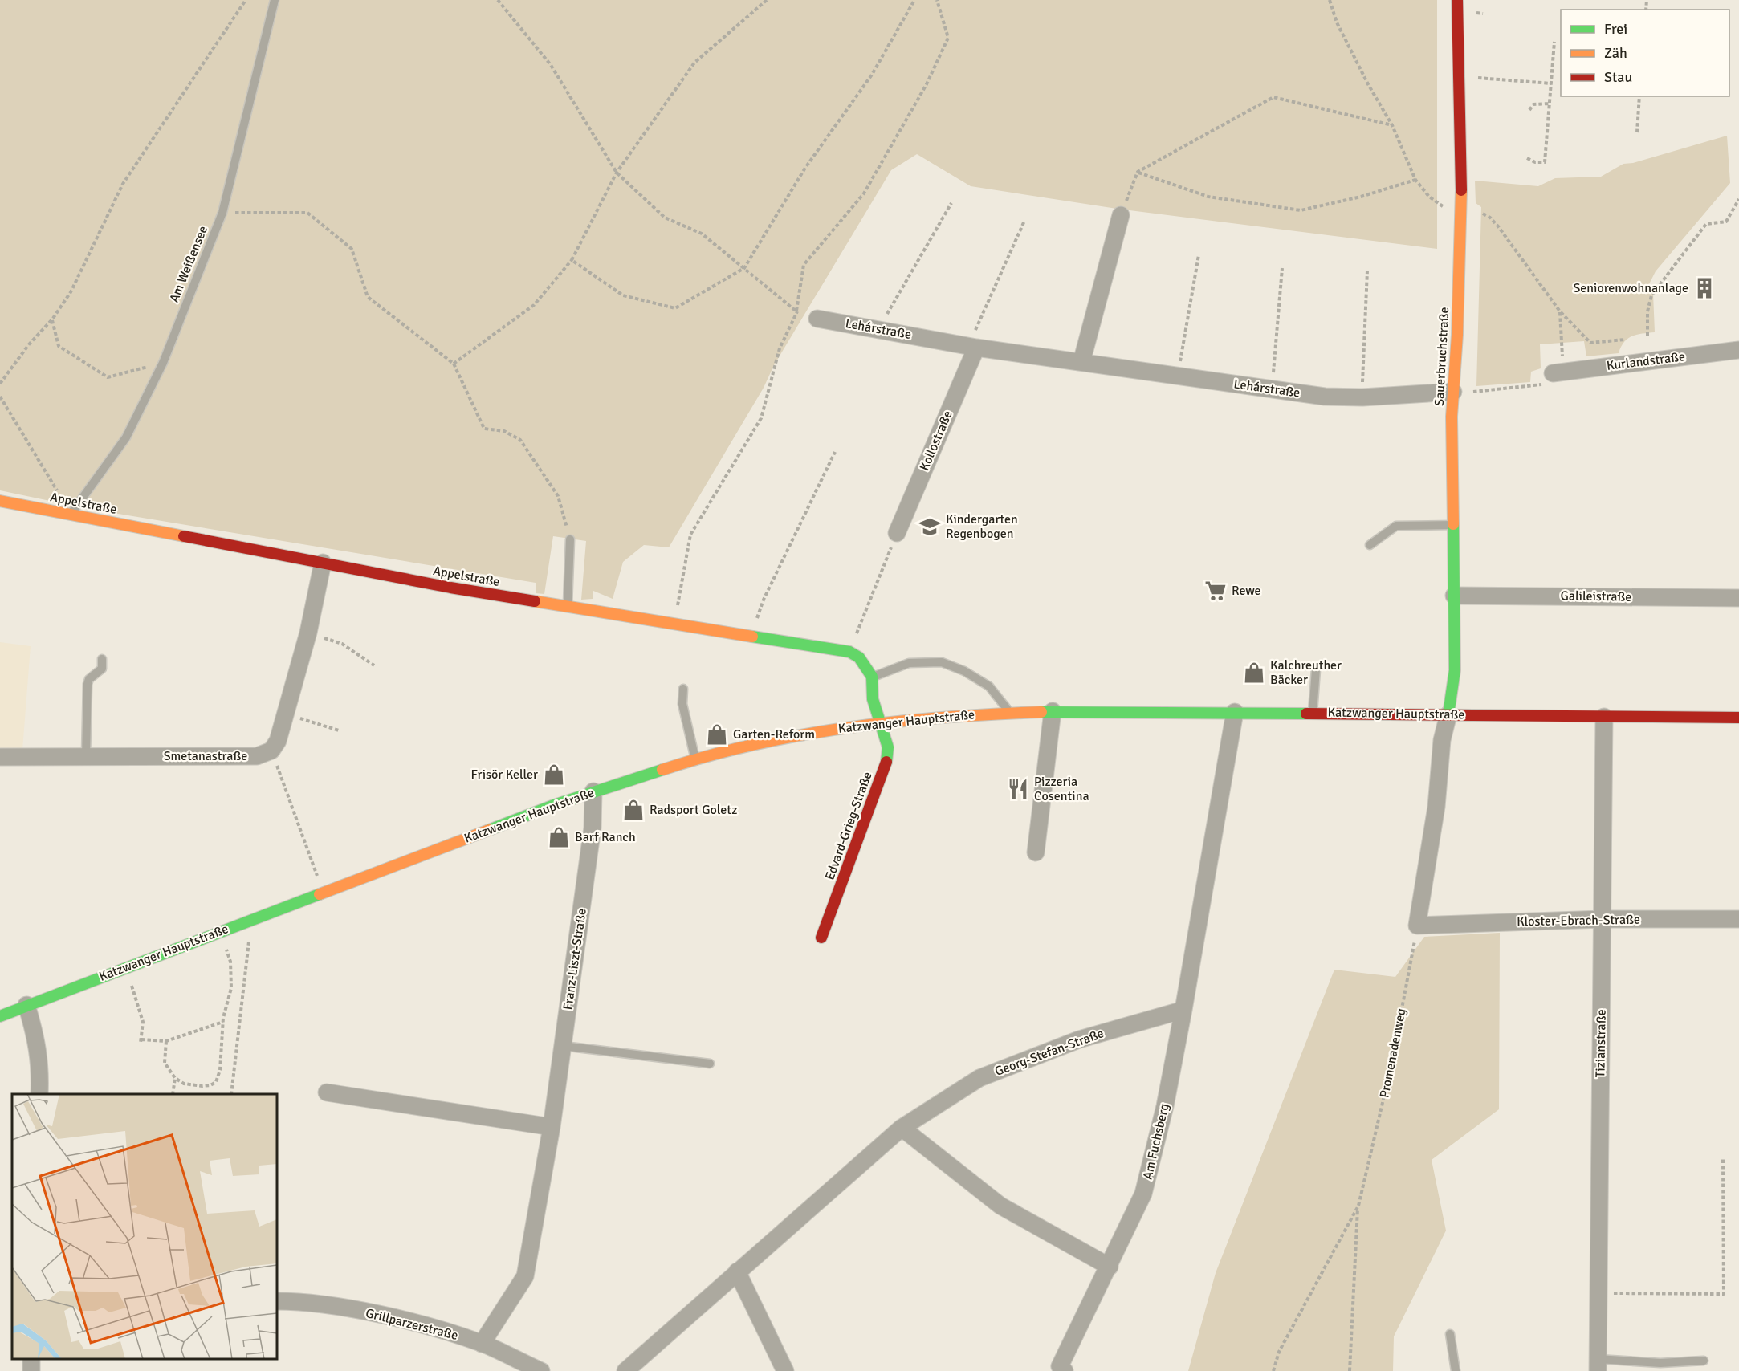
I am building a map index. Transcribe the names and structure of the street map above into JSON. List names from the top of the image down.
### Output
{
  "streets": {
    "street": [
      "Lehárstraße",
      "Sauerbruchstraße",
      "Kurlandstraße",
      "Kollostraße",
      "Appelstraße",
      "Galileistraße",
      "Katzwanger Hauptstraße",
      "Smetanastraße",
      "Edvard-Grieg-Straße",
      "Kloster-Ebrach-Straße",
      "Franz-Liszt-Straße",
      "Tizianstraße",
      "Georg-Stefan-Straße",
      "Am Fuchsberg",
      "Grillparzerstraße"
    ],
    "lane": ["Am Weißensee"],
    "path": ["Promenadenweg"]
  },
  "crossings": [
    ["Am Weißensee", "Appelstraße"],
    ["Lehárstraße", "Sauerbruchstraße"],
    ["Lehárstraße", "Kollostraße"],
    ["Sauerbruchstraße", "Galileistraße"],
    ["Sauerbruchstraße", "Katzwanger Hauptstraße"],
    ["Katzwanger Hauptstraße", "Edvard-Grieg-Straße"],
    ["Katzwanger Hauptstraße", "Franz-Liszt-Straße"],
    ["Katzwanger Hauptstraße", "Tizianstraße"],
    ["Kloster-Ebrach-Straße", "Tizianstraße"],
    ["Kloster-Ebrach-Straße", "Promenadenweg"],
    ["Franz-Liszt-Straße", "Grillparzerstraße"],
    ["Georg-Stefan-Straße", "Am Fuchsberg"]
  ],
  "places": {
    "building": ["Seniorenwohnanlage"],
    "school or university": ["Kindergarten Regenbogen"],
    "supermarket": ["Rewe"],
    "shop": [
      "Kalchreuther Bäcker",
      "Garten-Reform",
      "Frisör Keller",
      "Radsport Goletz",
      "Barf Ranch"
    ],
    "restaurant": ["Pizzeria Cosentina"]
  },
  "legend": ["Frei", "Zäh", "Stau"]
}
